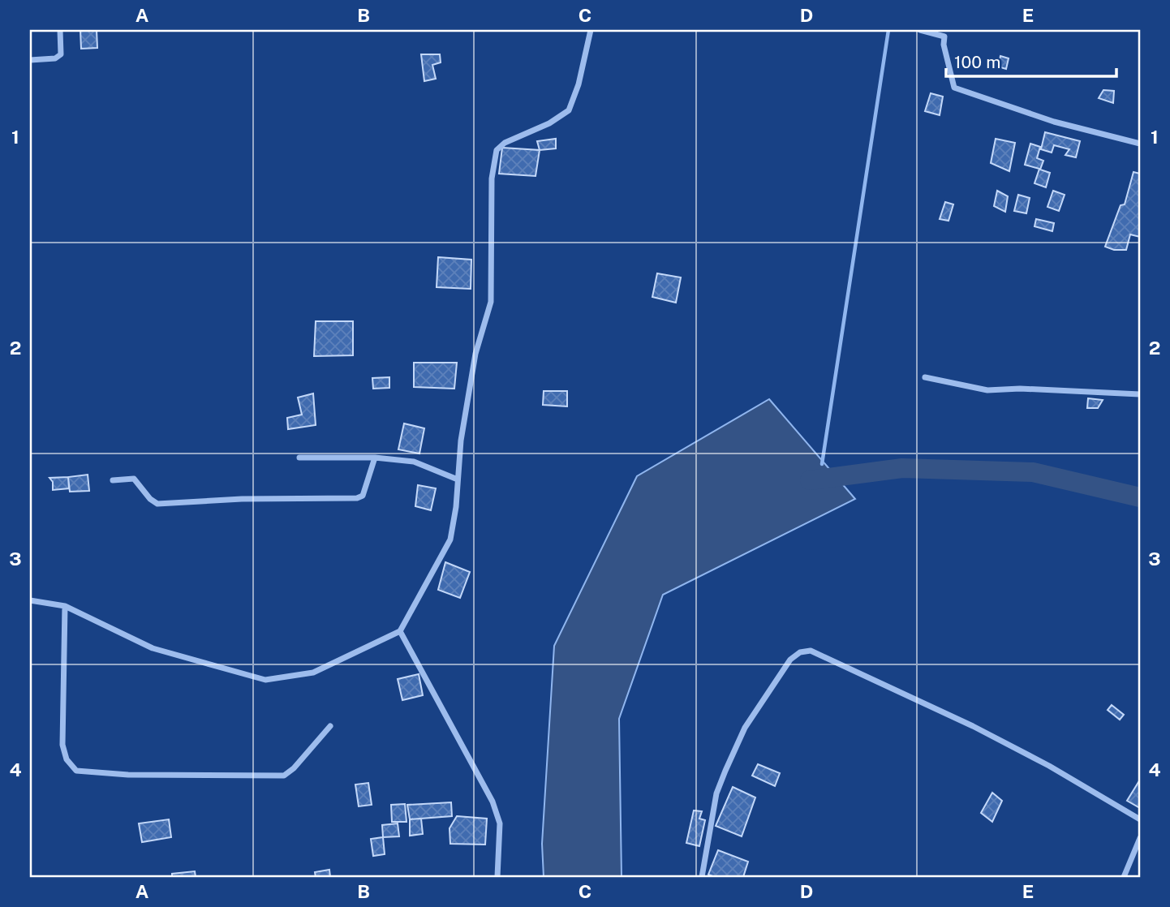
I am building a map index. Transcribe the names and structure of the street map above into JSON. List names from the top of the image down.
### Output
{
  "scale_bar": "100 m",
  "grid": {
    "columns": [
      "A",
      "B",
      "C",
      "D",
      "E"
    ],
    "rows": [
      "1",
      "2",
      "3",
      "4"
    ]
  }
}
